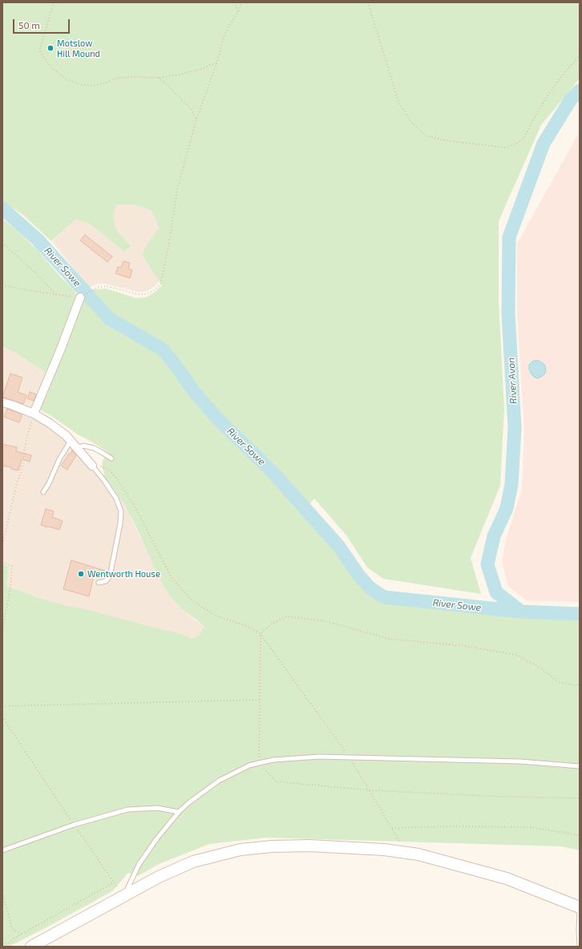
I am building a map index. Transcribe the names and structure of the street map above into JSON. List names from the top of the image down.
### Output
{
  "water": ["River Sowe", "River Avon"],
  "places": ["Motslow Hill Mound", "Wentworth House"],
  "scale_bar": "50 m"
}
